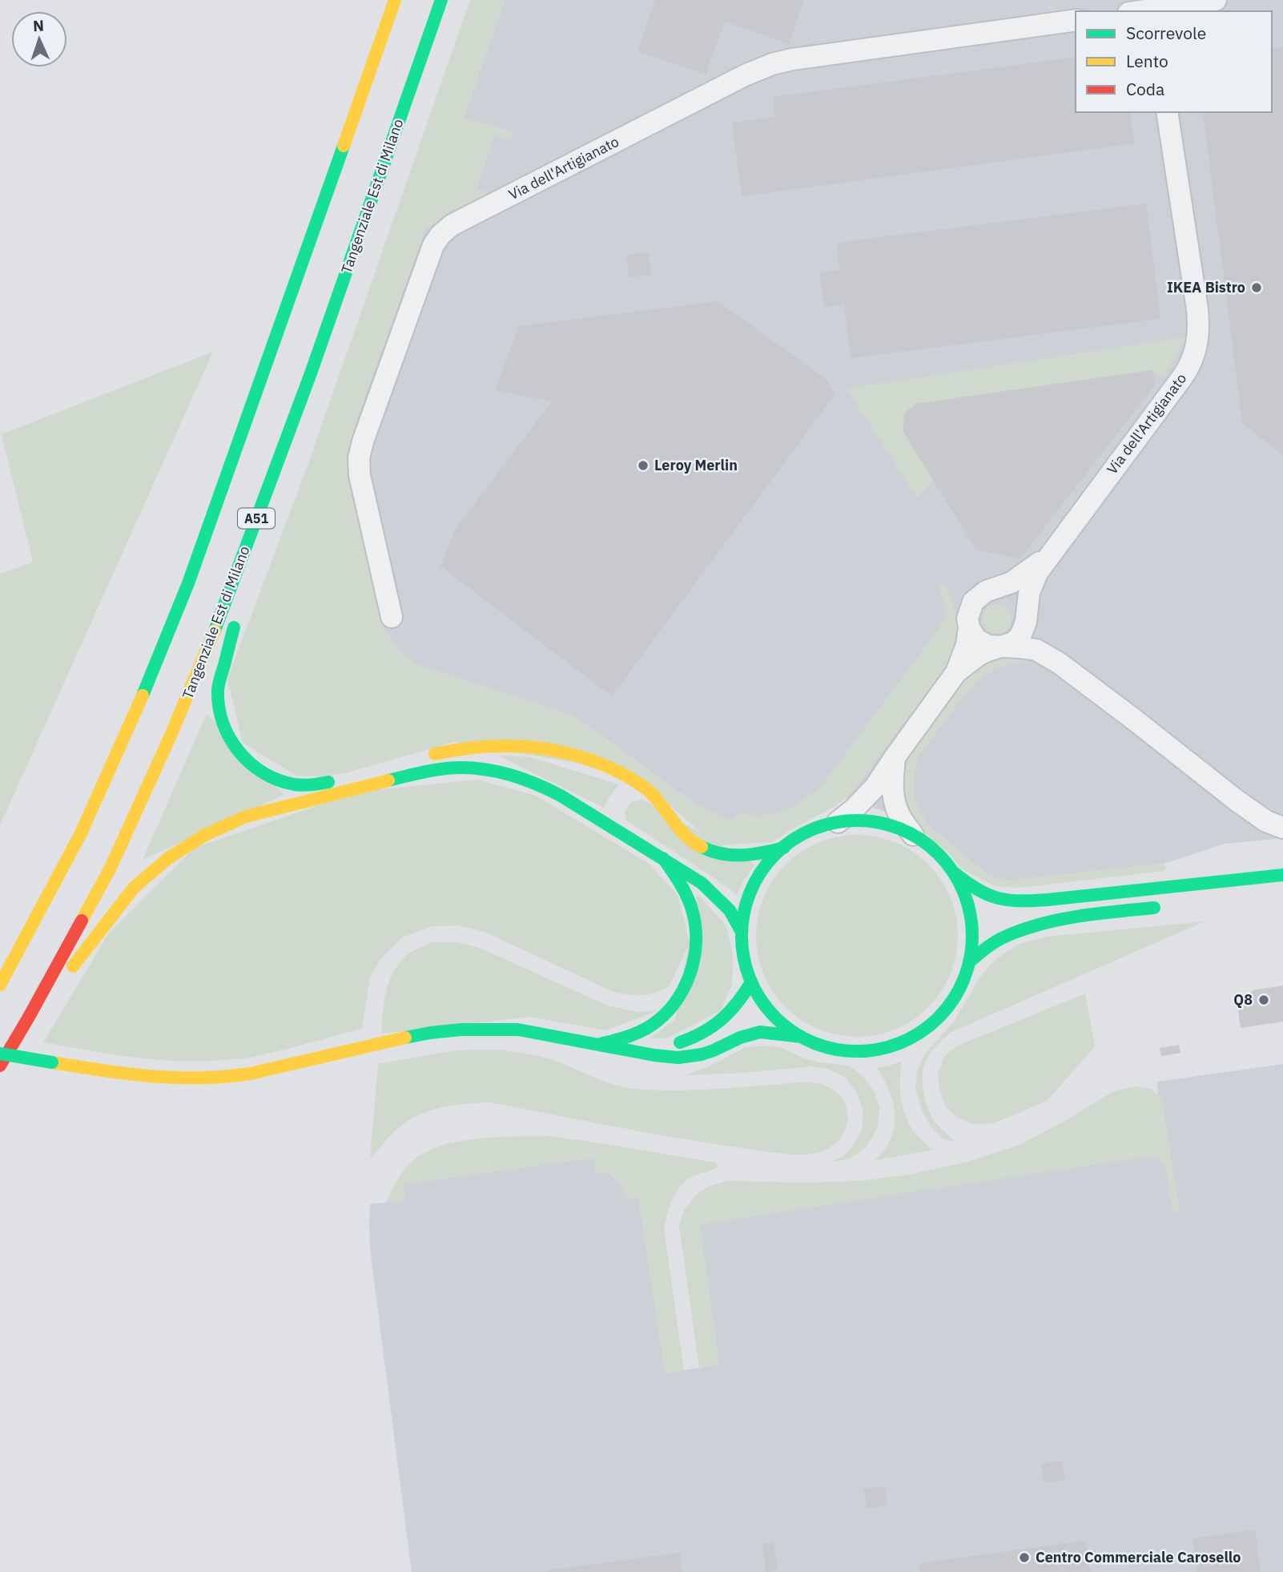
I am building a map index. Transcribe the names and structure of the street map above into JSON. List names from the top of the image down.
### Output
{
  "streets": {
    "main road": ["Tangenziale Est di Milano", "A51"],
    "street": ["Via dell'Artigianato"]
  },
  "places": [
    "IKEA Bistro",
    "Leroy Merlin",
    "Q8",
    "Centro Commerciale Carosello"
  ],
  "legend": ["Scorrevole", "Lento", "Coda"],
  "north": "top"
}
